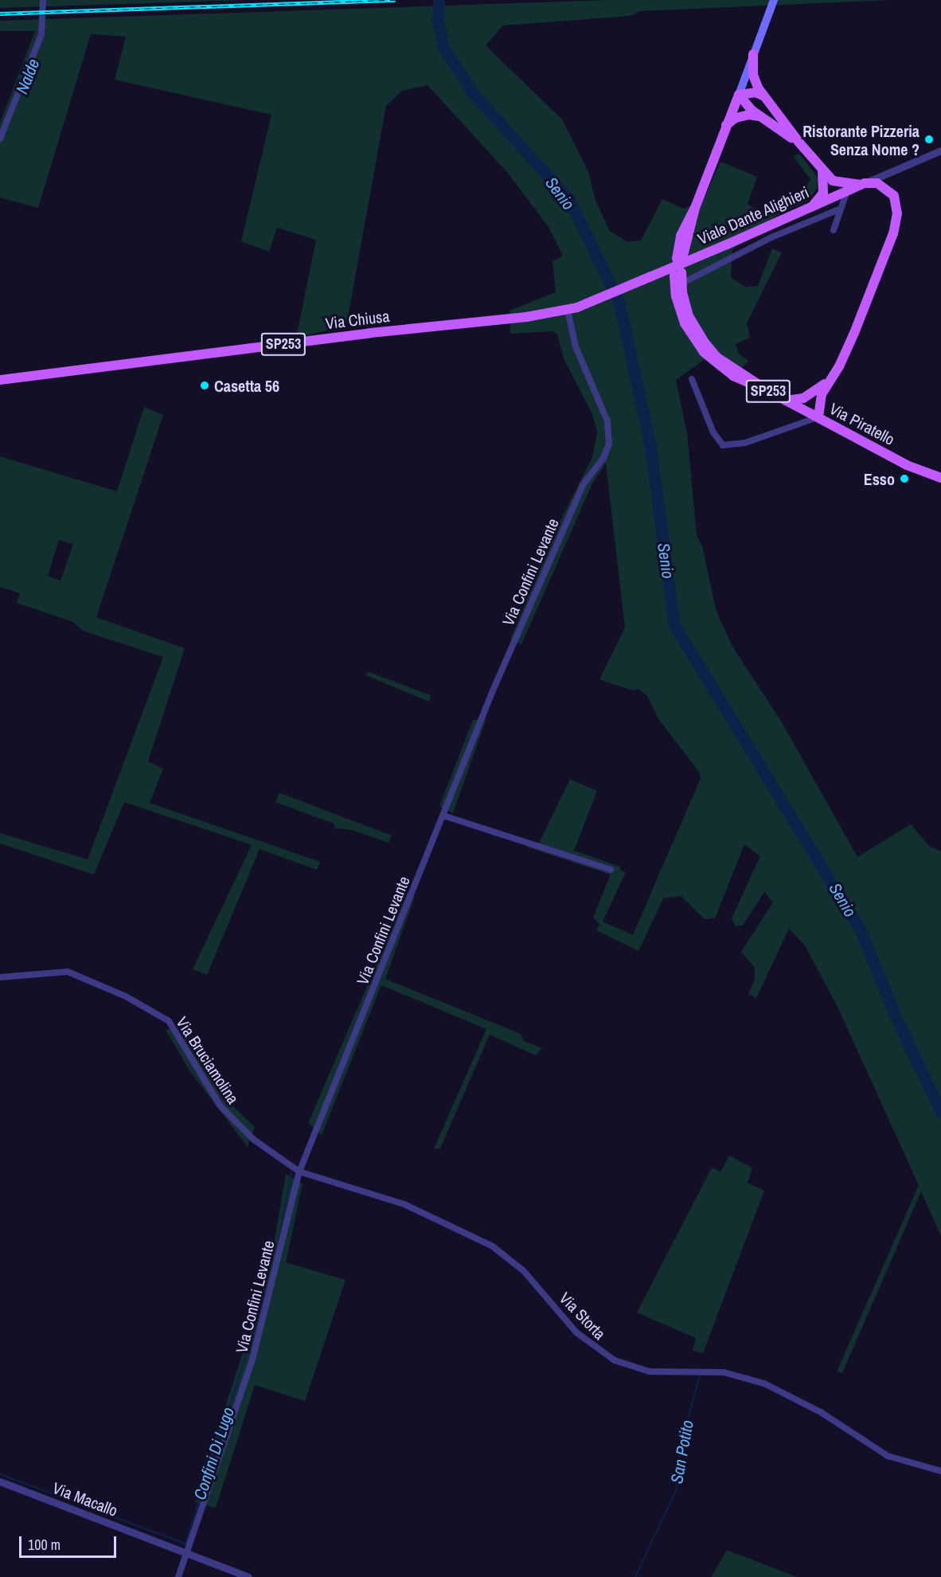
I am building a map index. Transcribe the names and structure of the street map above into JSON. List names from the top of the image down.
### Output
{
  "streets": {
    "main road": [
      "Viale Dante Alighieri",
      "Via Chiusa",
      "SP253",
      "Via Piratello"
    ],
    "street": [
      "Via Confini Levante",
      "Via Bruciamolina",
      "Via Storta",
      "Via Macallo"
    ]
  },
  "crossings": [
    ["Viale Dante Alighieri", "Via Chiusa"],
    ["Viale Dante Alighieri", "SP253"],
    ["Viale Dante Alighieri", "Via Confini Levante"],
    ["Via Chiusa", "Via Confini Levante"],
    ["SP253", "Via Piratello"],
    ["Via Confini Levante", "Via Bruciamolina"],
    ["Via Confini Levante", "Via Storta"],
    ["Via Confini Levante", "Via Macallo"],
    ["Via Bruciamolina", "Via Storta"]
  ],
  "water": [
    "Nalde",
    "Senio",
    "San Potito",
    "Confini Di Lugo"
  ],
  "places": ["Ristorante Pizzeria Senza Nome ?", "Casetta 56", "Esso"],
  "scale_bar": "100 m"
}
